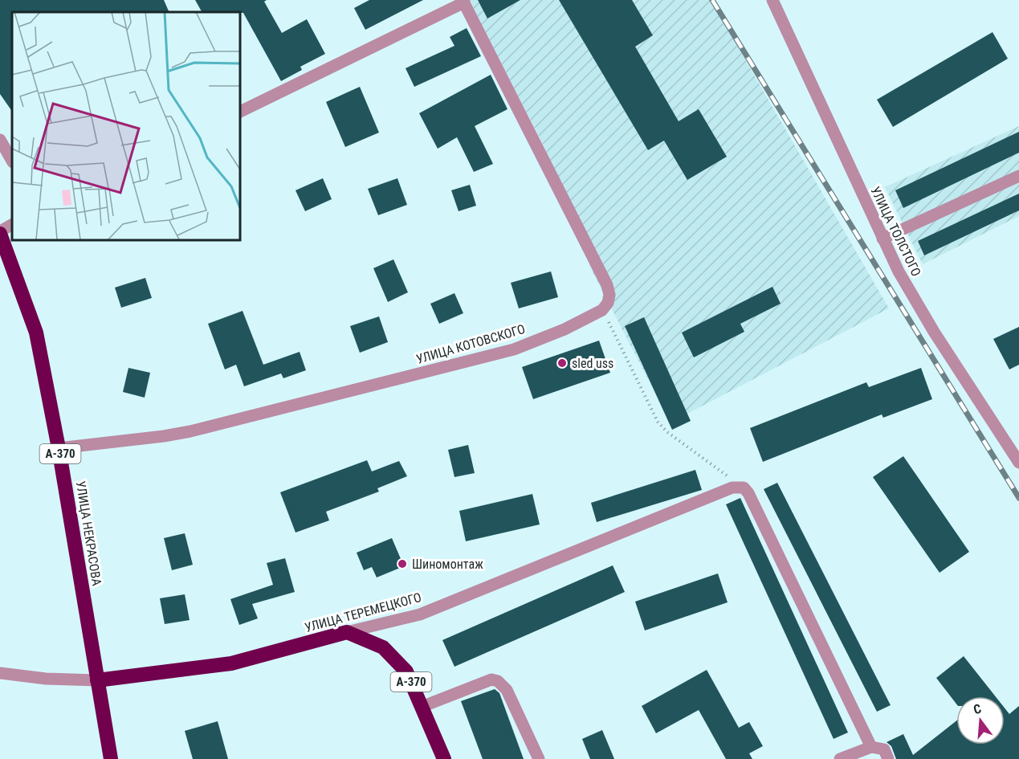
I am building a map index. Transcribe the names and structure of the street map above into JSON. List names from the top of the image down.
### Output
{
  "streets": {
    "highway": ["А-370", "УЛИЦА НЕКРАСОВА", "УЛИЦА ТЕРЕМЕЦКОГО"],
    "street": ["УЛИЦА ТОЛСТОГО", "УЛИЦА КОТОВСКОГО"]
  },
  "crossings": [
    ["УЛИЦА КОТОВСКОГО", "УЛИЦА НЕКРАСОВА"],
    ["А-370", "УЛИЦА ТЕРЕМЕЦКОГО"],
    ["УЛИЦА НЕКРАСОВА", "УЛИЦА ТЕРЕМЕЦКОГО"]
  ],
  "places": ["sled uss", "Шиномонтаж"],
  "north": "top"
}
